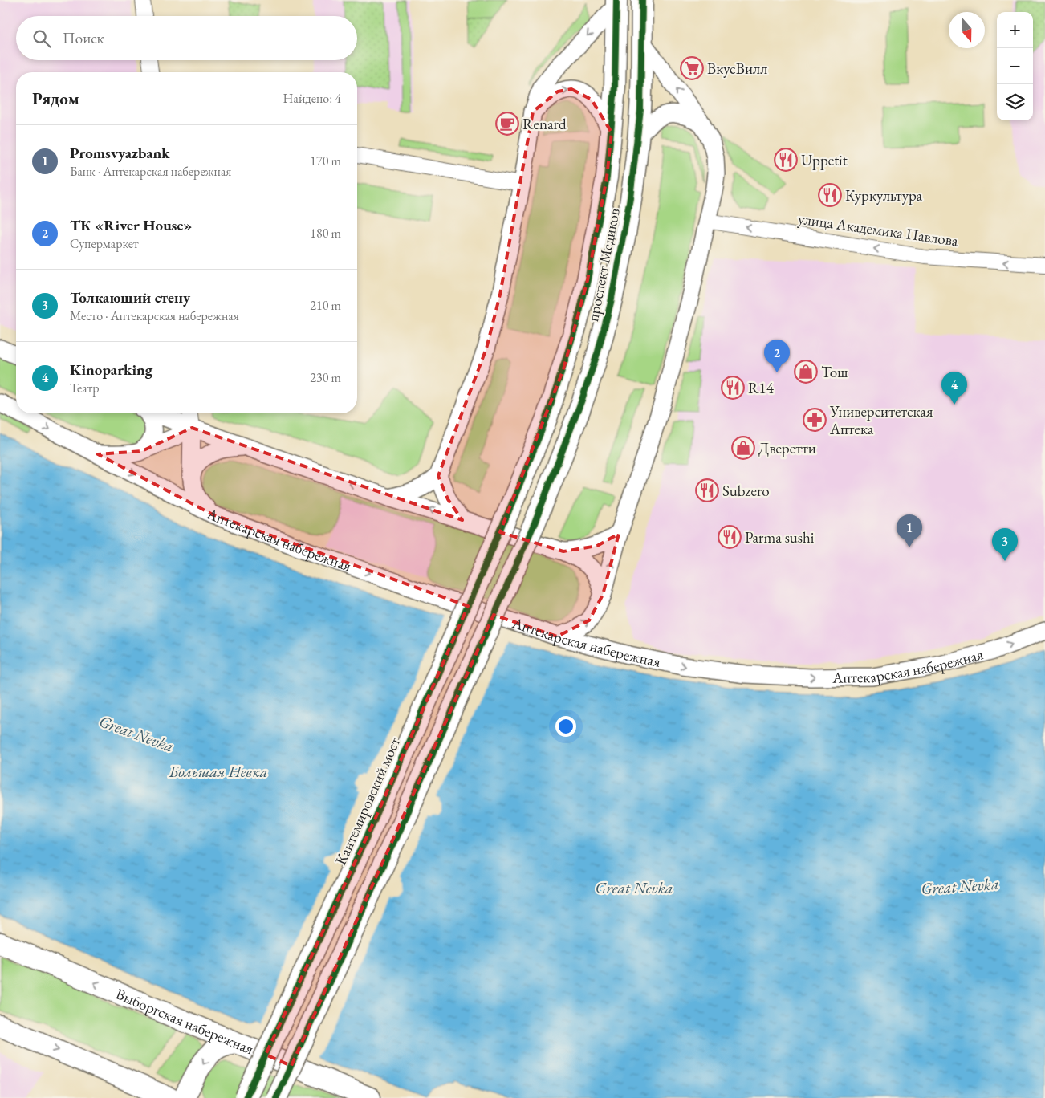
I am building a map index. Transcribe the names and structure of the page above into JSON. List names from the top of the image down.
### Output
{
  "streets": {
    "main road": ["проспект Медиков", "Кантемировский мост", "Выборгская набережная"],
    "street": ["улица Академика Павлова", "Аптекарская набережная"]
  },
  "crossings": [
    ["проспект Медиков", "Кантемировский мост"]
  ],
  "one_way": ["улица Академика Павлова"],
  "water": ["Great Nevka", "Большая Невка"],
  "places": {
    "supermarket": ["ВкусВилл"],
    "cafe": ["Renard"],
    "restaurant": [
      "Uppetit",
      "Куркультура",
      "R14",
      "Subzero",
      "Parma sushi"
    ],
    "shop": ["Тош", "Дверетти"],
    "pharmacy": ["Университетская Аптека"]
  },
  "north": "bottom",
  "page": {
    "map_buttons": ["+", "−"],
    "search": "Поиск",
    "heading": ["Рядом", "Найдено: 4"],
    "list": [
      {
        "mark": "1",
        "name": "Promsvyazbank",
        "note": "Банк · Аптекарская набережная",
        "value": "170 m"
      },
      {
        "mark": "2",
        "name": "ТК «River House»",
        "note": "Супермаркет",
        "value": "180 m"
      },
      {
        "mark": "3",
        "name": "Толкающий стену",
        "note": "Место · Аптекарская набережная",
        "value": "210 m"
      },
      {
        "mark": "4",
        "name": "Kinoparking",
        "note": "Театр",
        "value": "230 m"
      }
    ],
    "pins": [
      "2",
      "4",
      "1",
      "3"
    ]
  }
}
